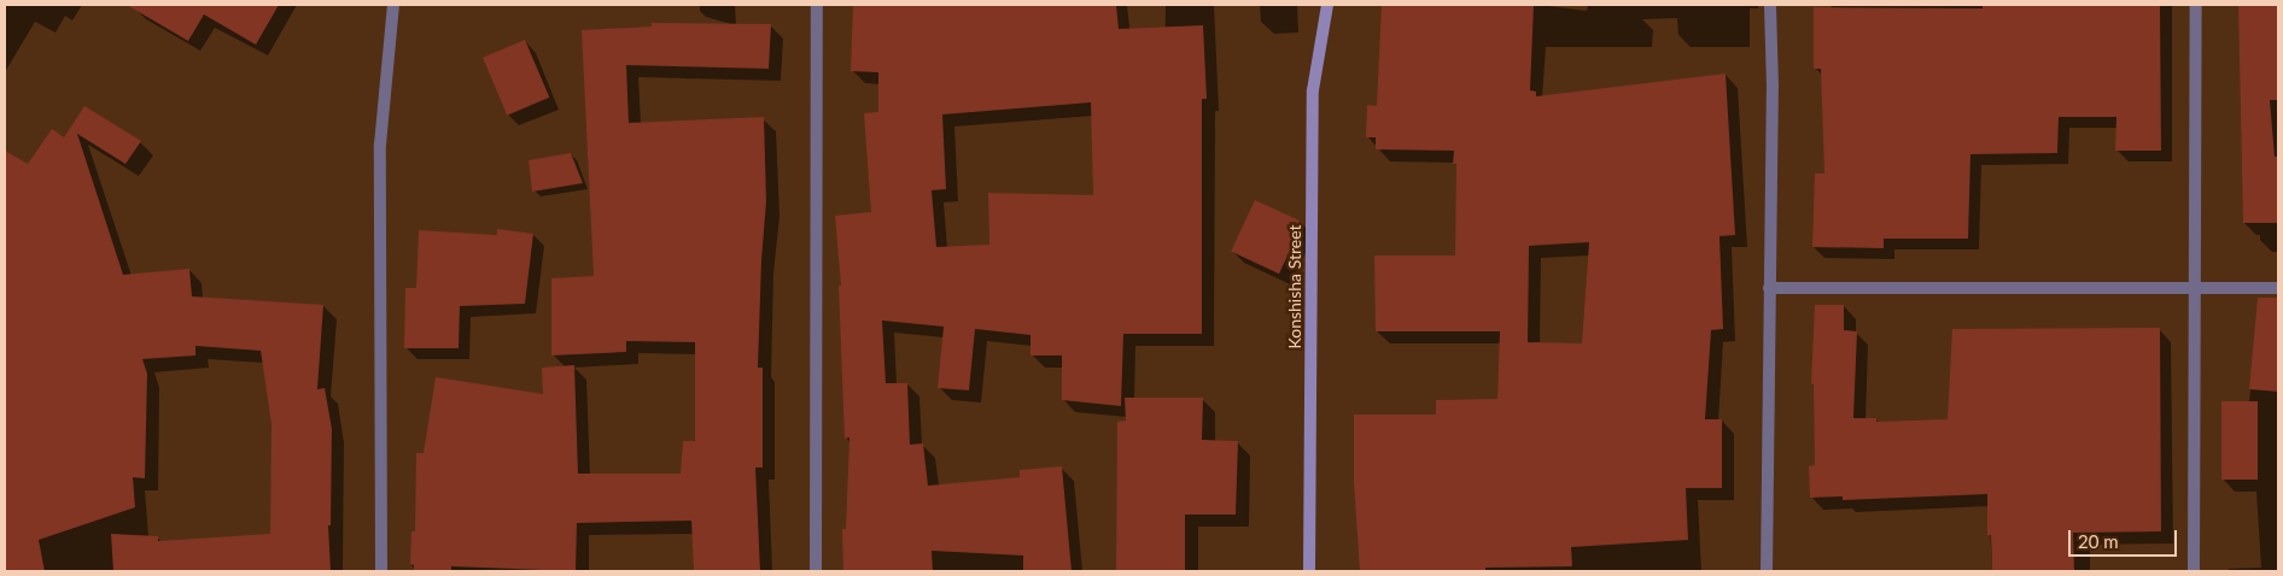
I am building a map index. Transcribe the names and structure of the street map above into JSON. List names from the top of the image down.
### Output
{
  "streets": {
    "street": ["Konshisha Street"]
  },
  "scale_bar": "20 m"
}
